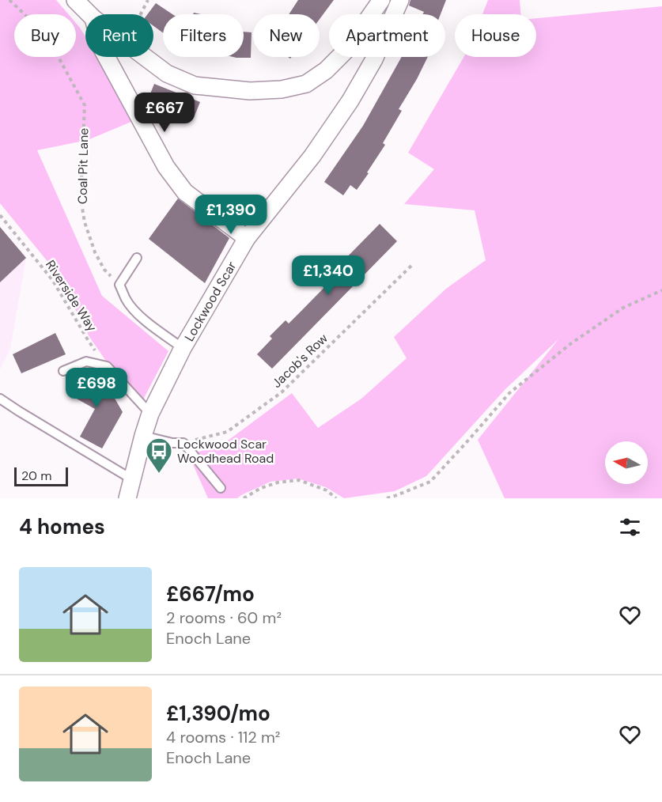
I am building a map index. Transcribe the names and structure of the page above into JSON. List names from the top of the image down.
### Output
{
  "streets": {
    "street": ["Lockwood Scar"],
    "path": ["Coal Pit Lane", "Riverside Way", "Jacob's Row"]
  },
  "places": {
    "bus stop": ["Lockwood Scar Woodhead Road"]
  },
  "scale_bar": "20 m",
  "north": "left",
  "page": {
    "chip": [
      "Buy",
      "Rent",
      "Filters",
      "New",
      "Apartment",
      "House"
    ],
    "price": [
      "£667",
      "£1,390",
      "£1,340",
      "£698"
    ],
    "scale": "20 m",
    "heading": "4 homes",
    "list": [
      {
        "name": "£667/mo",
        "note": "2 rooms · 60 m² · Enoch Lane"
      },
      {
        "name": "£1,390/mo",
        "note": "4 rooms · 112 m² · Enoch Lane"
      }
    ]
  }
}
